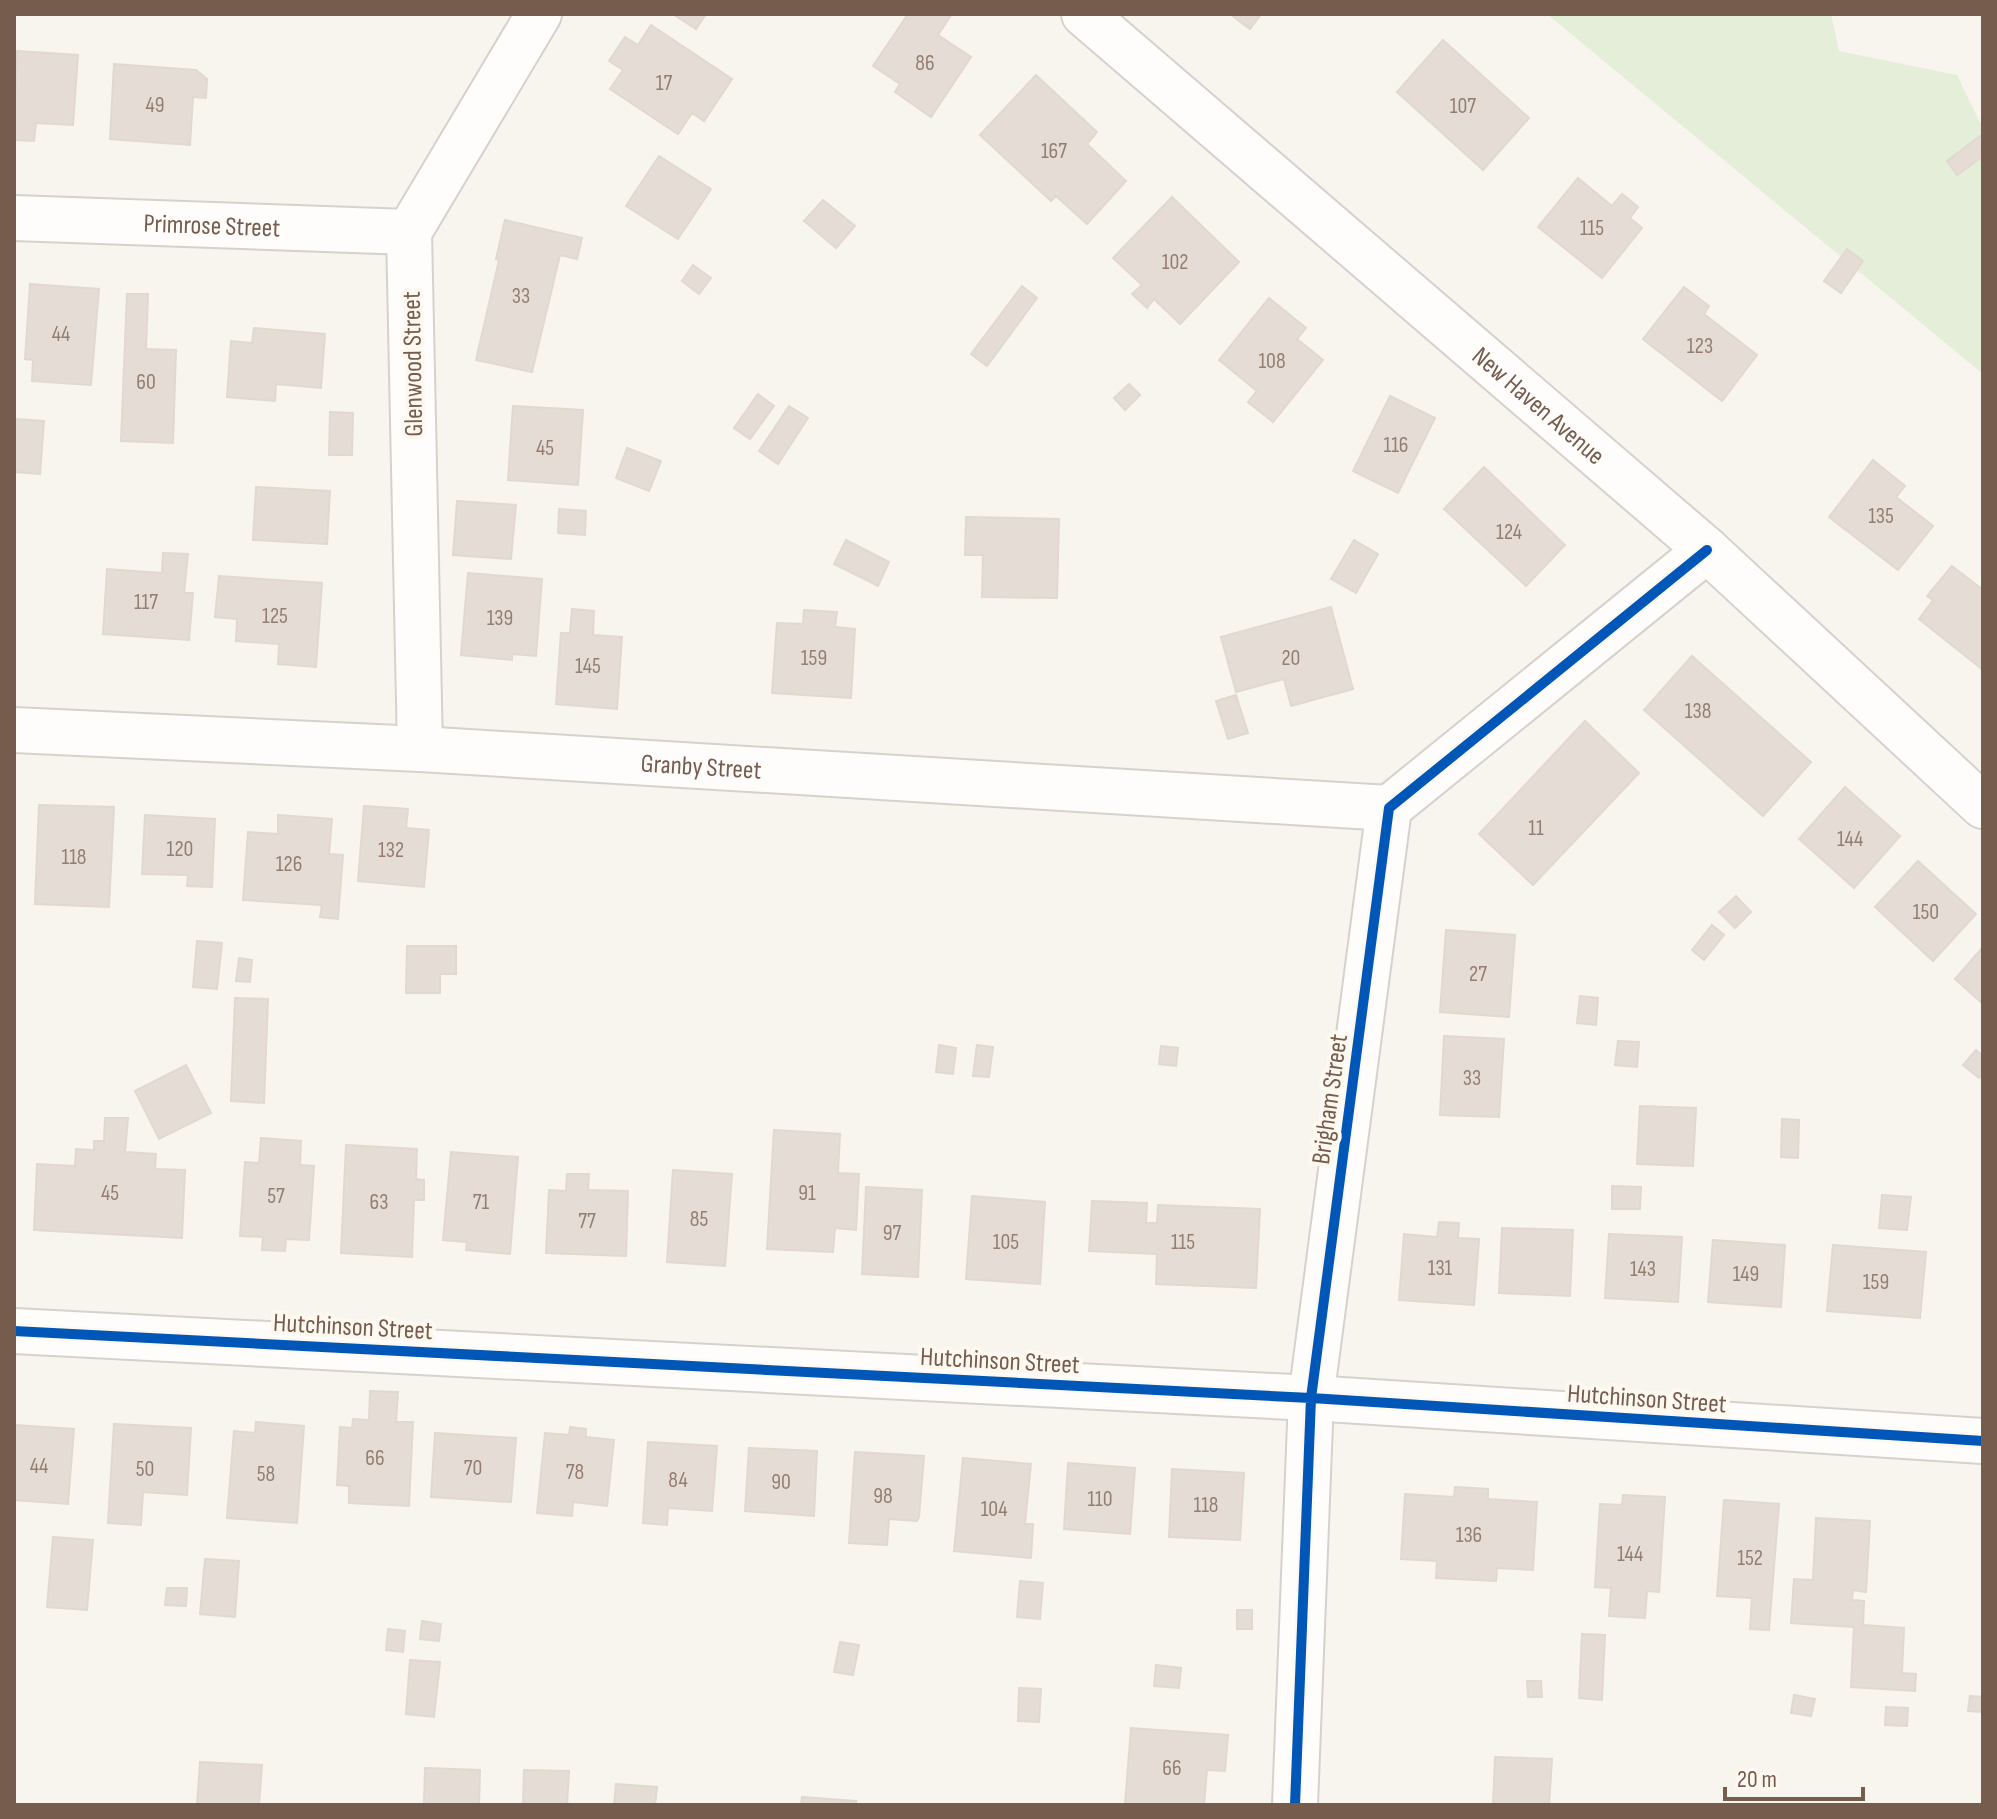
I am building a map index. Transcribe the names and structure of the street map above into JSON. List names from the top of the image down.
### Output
{
  "streets": {
    "street": [
      "Primrose Street",
      "Glenwood Street",
      "New Haven Avenue",
      "Granby Street",
      "Brigham Street",
      "Hutchinson Street"
    ]
  },
  "crossings": [
    ["Primrose Street", "Glenwood Street"],
    ["Glenwood Street", "Granby Street"],
    ["Granby Street", "Brigham Street"],
    ["Brigham Street", "Hutchinson Street"]
  ],
  "house_numbers": [
    "86",
    "17",
    "49",
    "107",
    "167",
    "115",
    "102",
    "33",
    "44",
    "123",
    "108",
    "60",
    "116",
    "45",
    "135",
    "124",
    "117",
    "125",
    "139",
    "159",
    "20",
    "145",
    "138",
    "11",
    "144",
    "120",
    "132",
    "118",
    "126",
    "150",
    "27",
    "33",
    "45",
    "91",
    "57",
    "63",
    "71",
    "85",
    "77",
    "97",
    "105",
    "115",
    "131",
    "143",
    "149",
    "159",
    "66",
    "44",
    "70",
    "50",
    "78",
    "58",
    "84",
    "90",
    "98",
    "110",
    "118",
    "104",
    "136",
    "144",
    "152",
    "66"
  ],
  "scale_bar": "20 m"
}
